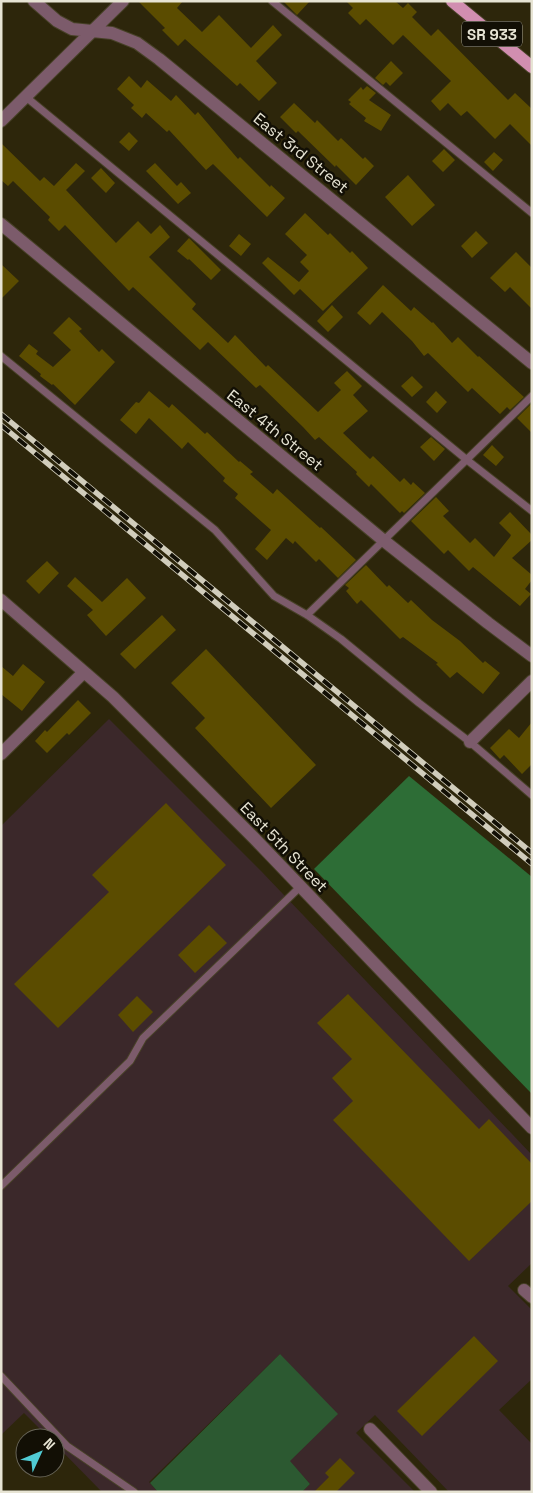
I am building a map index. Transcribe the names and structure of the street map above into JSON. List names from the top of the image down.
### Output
{
  "streets": {
    "main road": ["SR 933"],
    "street": ["East 3rd Street", "East 4th Street", "East 5th Street"]
  },
  "north": "top right"
}
